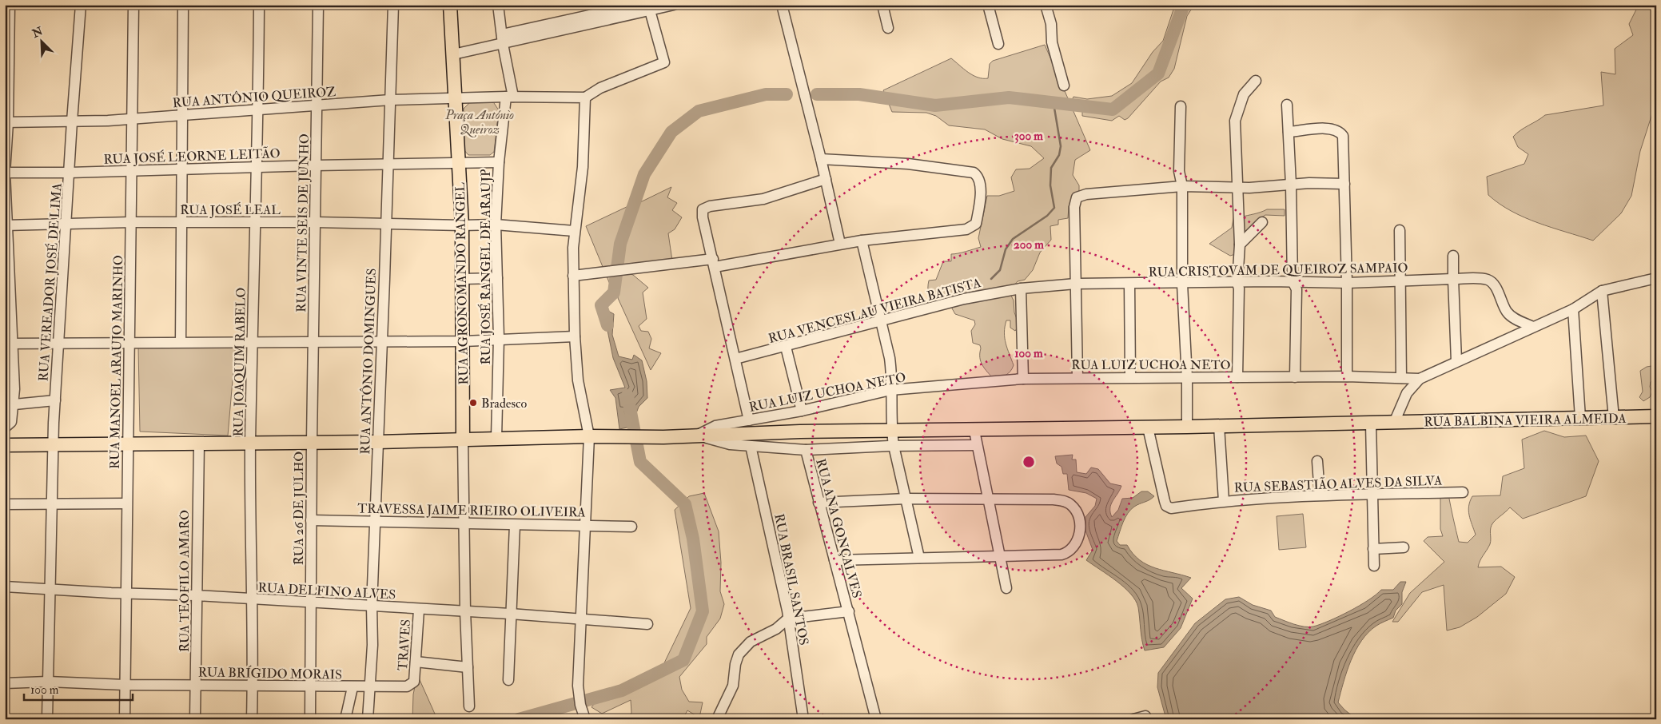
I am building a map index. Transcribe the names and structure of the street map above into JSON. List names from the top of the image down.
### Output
{
  "streets": {
    "main road": ["RUA AGRONOMANDO RANGEL", "RUA BALBINA VIEIRA ALMEIDA"],
    "street": [
      "RUA ANTÔNIO QUEIROZ",
      "RUA JOSÉ LEORNE LEITÃO",
      "RUA JOSÉ LEAL",
      "RUA VINTE SEIS DE JUNHO",
      "RUA JOSÉ RANGEL DE ARAUJP",
      "RUA CRISTOVAM DE QUEIROZ SAMPAIO",
      "RUA VEREADOR JOSÉ DE LIMA",
      "RUA VENCESLAU VIEIRA BATISTA",
      "RUA ANTÔNIO DOMINGUES",
      "RUA MANOEL ARAUJO MARINHO",
      "RUA JOAQUIM RABELO",
      "RUA LUIZ UCHOA NETO",
      "RUA SEBASTIÃO ALVES DA SILVA",
      "RUA 26 DE JULHO",
      "TRAVESSA JAIME RIEIRO OLIVEIRA",
      "RUA ANA GONÇALVES",
      "RUA BRASIL SANTOS",
      "RUA TEOFILO AMARO",
      "RUA DELFINO ALVES",
      "TRAVES",
      "RUA BRÍGIDO MORAIS"
    ]
  },
  "crossings": [
    ["RUA ANTÔNIO QUEIROZ", "RUA VINTE SEIS DE JUNHO"],
    ["RUA ANTÔNIO QUEIROZ", "RUA JOSÉ RANGEL DE ARAUJP"],
    ["RUA ANTÔNIO QUEIROZ", "RUA VEREADOR JOSÉ DE LIMA"],
    ["RUA ANTÔNIO QUEIROZ", "RUA AGRONOMANDO RANGEL"],
    ["RUA ANTÔNIO QUEIROZ", "RUA ANTÔNIO DOMINGUES"],
    ["RUA ANTÔNIO QUEIROZ", "RUA MANOEL ARAUJO MARINHO"],
    ["RUA ANTÔNIO QUEIROZ", "RUA JOAQUIM RABELO"],
    ["RUA JOSÉ LEORNE LEITÃO", "RUA VINTE SEIS DE JUNHO"],
    ["RUA JOSÉ LEORNE LEITÃO", "RUA JOSÉ RANGEL DE ARAUJP"],
    ["RUA JOSÉ LEORNE LEITÃO", "RUA VEREADOR JOSÉ DE LIMA"],
    ["RUA JOSÉ LEORNE LEITÃO", "RUA AGRONOMANDO RANGEL"],
    ["RUA JOSÉ LEORNE LEITÃO", "RUA ANTÔNIO DOMINGUES"],
    ["RUA JOSÉ LEORNE LEITÃO", "RUA MANOEL ARAUJO MARINHO"],
    ["RUA JOSÉ LEORNE LEITÃO", "RUA JOAQUIM RABELO"],
    ["RUA JOSÉ LEAL", "RUA VINTE SEIS DE JUNHO"],
    ["RUA JOSÉ LEAL", "RUA JOSÉ RANGEL DE ARAUJP"],
    ["RUA JOSÉ LEAL", "RUA VEREADOR JOSÉ DE LIMA"],
    ["RUA JOSÉ LEAL", "RUA AGRONOMANDO RANGEL"],
    ["RUA JOSÉ LEAL", "RUA ANTÔNIO DOMINGUES"],
    ["RUA JOSÉ LEAL", "RUA MANOEL ARAUJO MARINHO"],
    ["RUA JOSÉ LEAL", "RUA JOAQUIM RABELO"],
    ["RUA VINTE SEIS DE JUNHO", "RUA BALBINA VIEIRA ALMEIDA"],
    ["RUA VINTE SEIS DE JUNHO", "RUA 26 DE JULHO"],
    ["RUA JOSÉ RANGEL DE ARAUJP", "RUA BALBINA VIEIRA ALMEIDA"],
    ["RUA CRISTOVAM DE QUEIROZ SAMPAIO", "RUA VENCESLAU VIEIRA BATISTA"],
    ["RUA VEREADOR JOSÉ DE LIMA", "RUA BALBINA VIEIRA ALMEIDA"],
    ["RUA VEREADOR JOSÉ DE LIMA", "RUA DELFINO ALVES"],
    ["RUA VEREADOR JOSÉ DE LIMA", "RUA BRÍGIDO MORAIS"],
    ["RUA AGRONOMANDO RANGEL", "RUA BALBINA VIEIRA ALMEIDA"],
    ["RUA AGRONOMANDO RANGEL", "TRAVESSA JAIME RIEIRO OLIVEIRA"],
    ["RUA AGRONOMANDO RANGEL", "RUA DELFINO ALVES"],
    ["RUA ANTÔNIO DOMINGUES", "RUA BALBINA VIEIRA ALMEIDA"],
    ["RUA ANTÔNIO DOMINGUES", "TRAVESSA JAIME RIEIRO OLIVEIRA"],
    ["RUA ANTÔNIO DOMINGUES", "RUA DELFINO ALVES"],
    ["RUA ANTÔNIO DOMINGUES", "RUA BRÍGIDO MORAIS"],
    ["RUA MANOEL ARAUJO MARINHO", "RUA BALBINA VIEIRA ALMEIDA"],
    ["RUA MANOEL ARAUJO MARINHO", "RUA DELFINO ALVES"],
    ["RUA MANOEL ARAUJO MARINHO", "RUA BRÍGIDO MORAIS"],
    ["RUA JOAQUIM RABELO", "RUA BALBINA VIEIRA ALMEIDA"],
    ["RUA JOAQUIM RABELO", "RUA DELFINO ALVES"],
    ["RUA JOAQUIM RABELO", "RUA BRÍGIDO MORAIS"],
    ["RUA LUIZ UCHOA NETO", "RUA BALBINA VIEIRA ALMEIDA"],
    ["RUA LUIZ UCHOA NETO", "RUA ANA GONÇALVES"],
    ["RUA BALBINA VIEIRA ALMEIDA", "RUA SEBASTIÃO ALVES DA SILVA"],
    ["RUA BALBINA VIEIRA ALMEIDA", "RUA 26 DE JULHO"],
    ["RUA BALBINA VIEIRA ALMEIDA", "RUA ANA GONÇALVES"],
    ["RUA BALBINA VIEIRA ALMEIDA", "RUA TEOFILO AMARO"],
    ["RUA 26 DE JULHO", "TRAVESSA JAIME RIEIRO OLIVEIRA"],
    ["RUA 26 DE JULHO", "RUA DELFINO ALVES"],
    ["RUA 26 DE JULHO", "RUA BRÍGIDO MORAIS"],
    ["RUA ANA GONÇALVES", "RUA BRASIL SANTOS"],
    ["RUA TEOFILO AMARO", "RUA DELFINO ALVES"],
    ["RUA TEOFILO AMARO", "RUA BRÍGIDO MORAIS"],
    ["RUA DELFINO ALVES", "TRAVES"],
    ["TRAVES", "RUA BRÍGIDO MORAIS"]
  ],
  "parks": ["Praça António Queiroz"],
  "places": ["Bradesco"],
  "scale_bar": "100 m",
  "north": "top left",
  "rings": ["300 m", "200 m", "100 m"]
}
